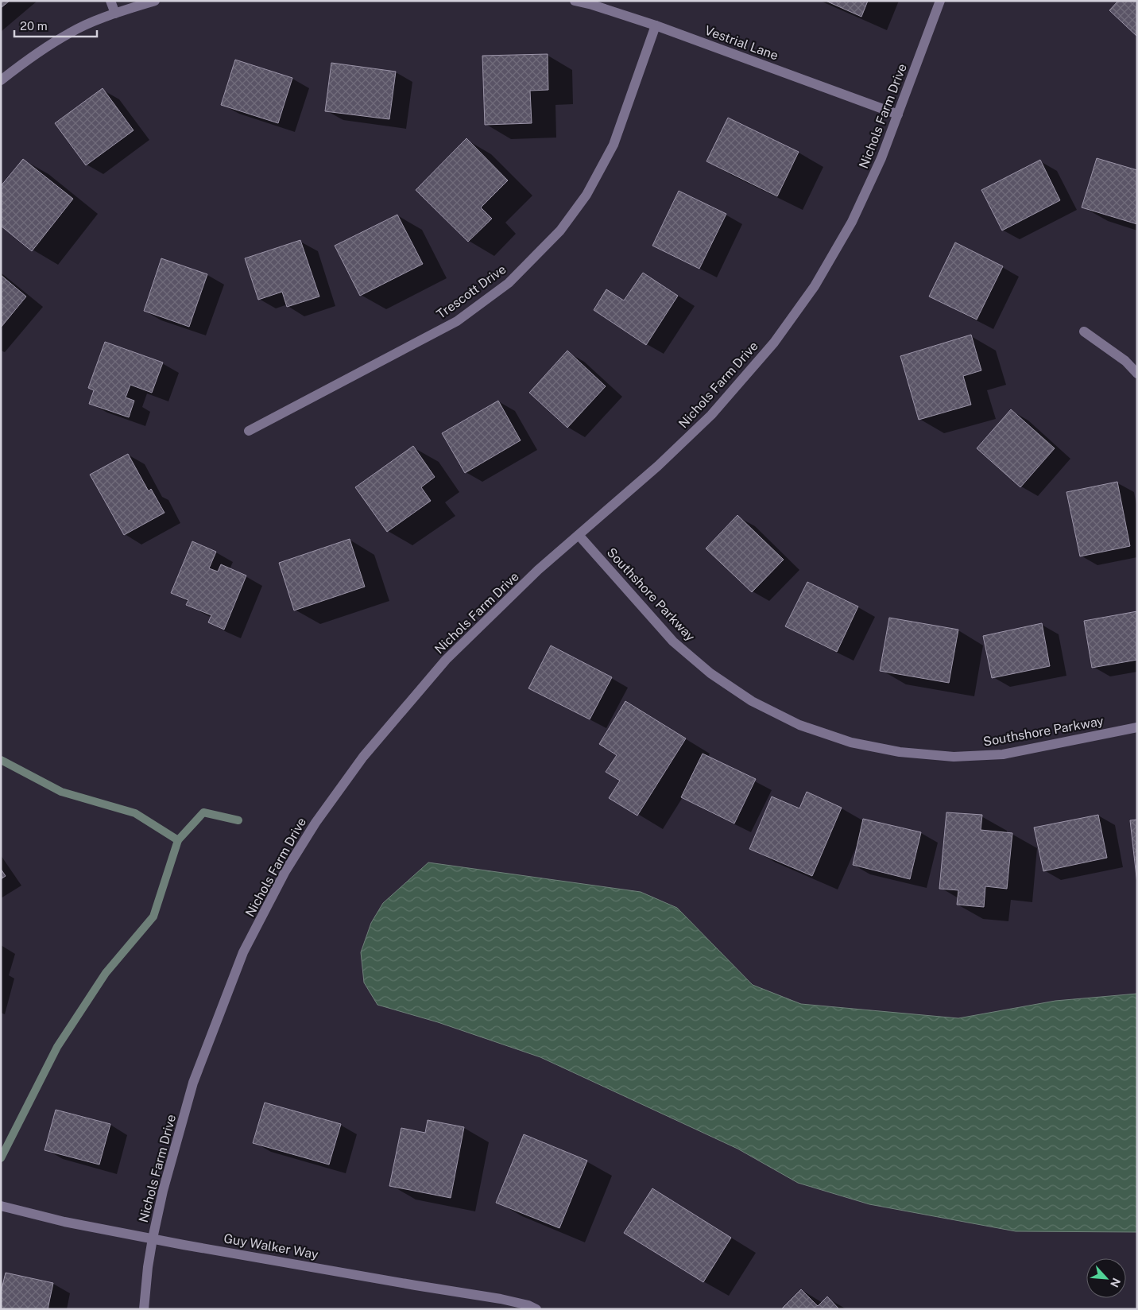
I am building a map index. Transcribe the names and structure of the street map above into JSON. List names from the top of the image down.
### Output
{
  "streets": {
    "street": [
      "Vestrial Lane",
      "Nichols Farm Drive",
      "Trescott Drive",
      "Southshore Parkway",
      "Guy Walker Way"
    ]
  },
  "crossings": [
    ["Vestrial Lane", "Nichols Farm Drive"],
    ["Vestrial Lane", "Trescott Drive"],
    ["Nichols Farm Drive", "Southshore Parkway"],
    ["Nichols Farm Drive", "Guy Walker Way"]
  ],
  "scale_bar": "20 m",
  "north": "bottom right"
}
